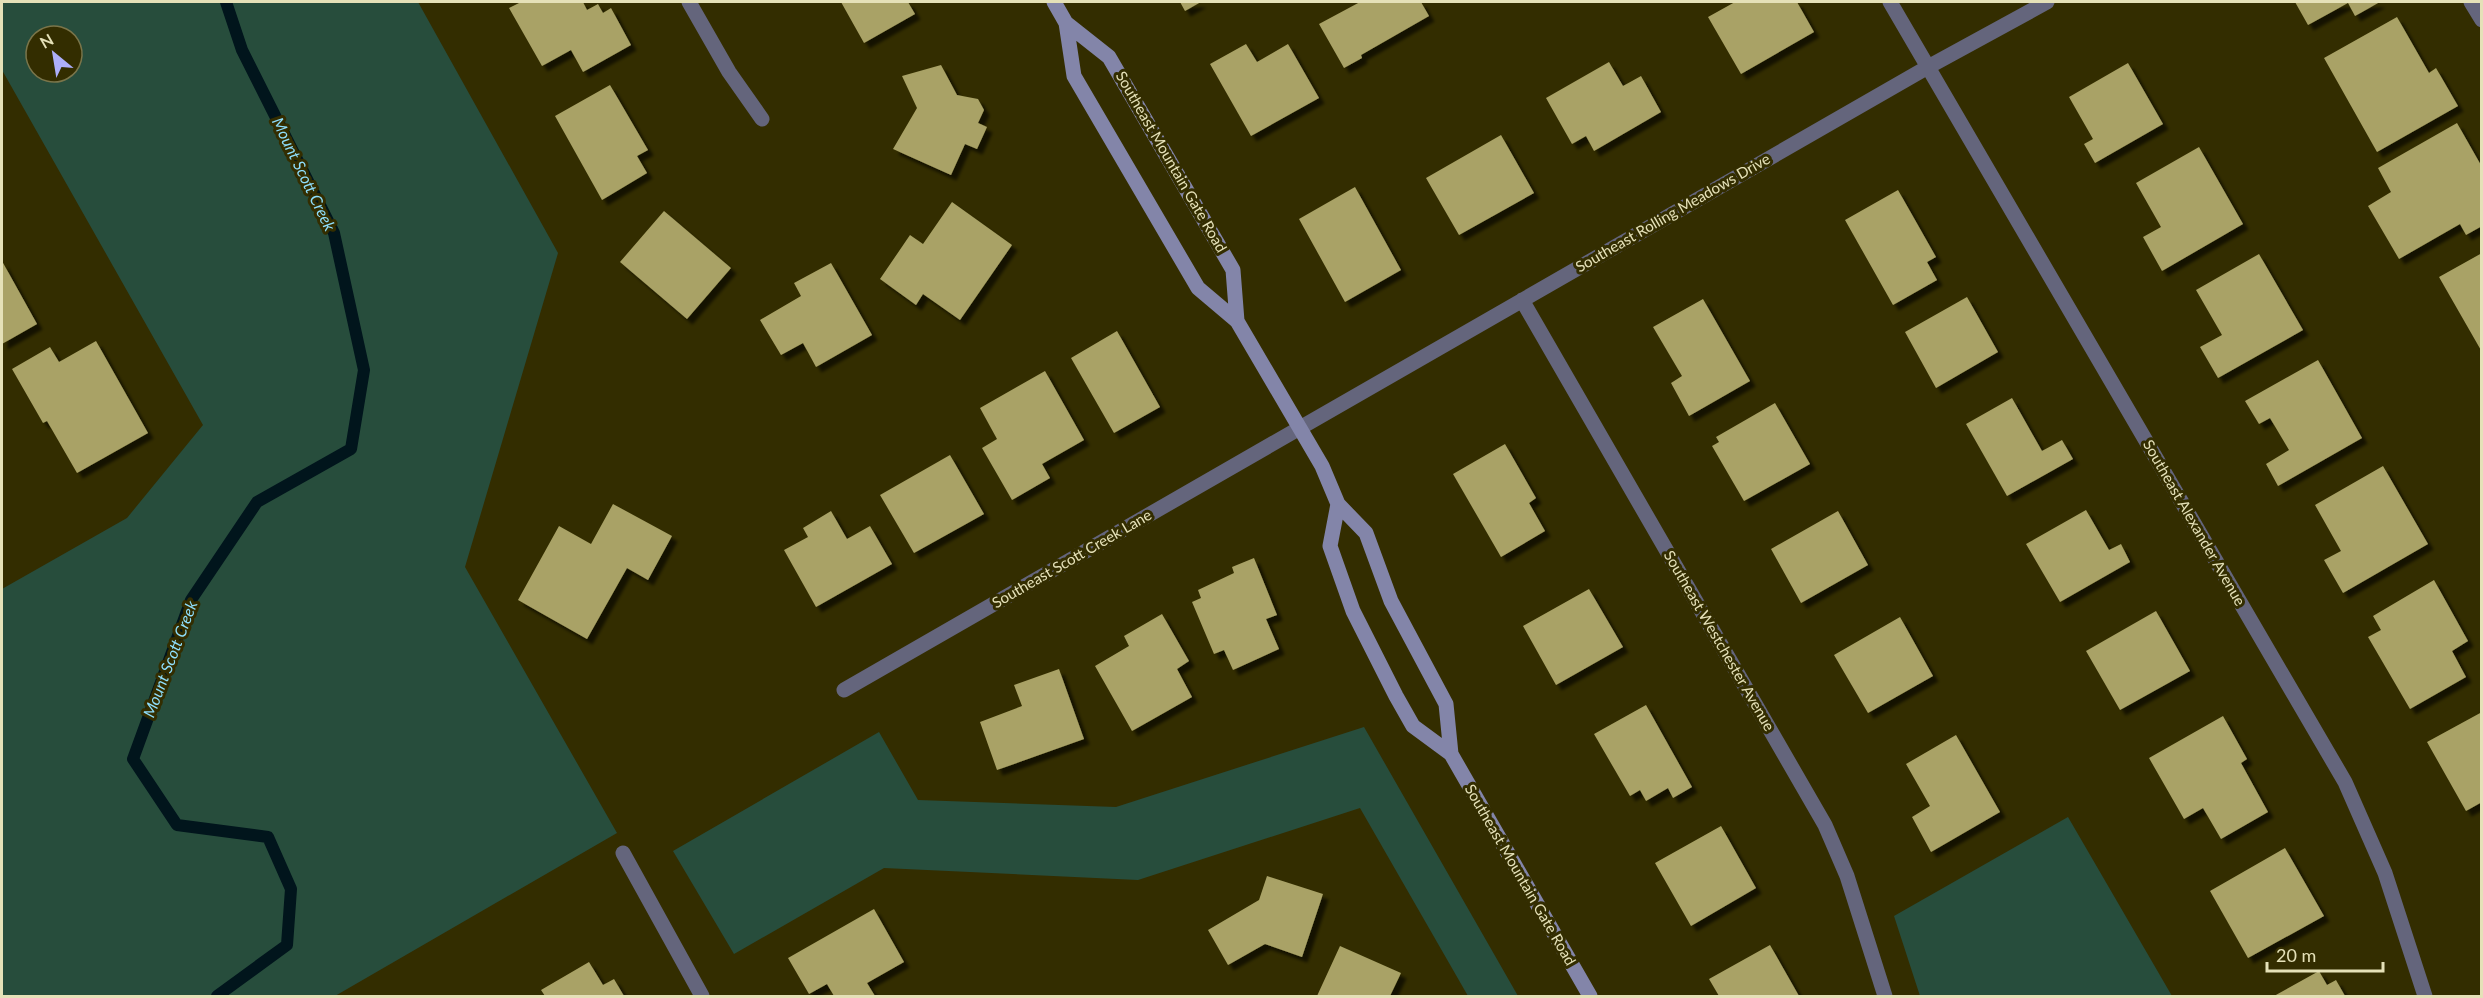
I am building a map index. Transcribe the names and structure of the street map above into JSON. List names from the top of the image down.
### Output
{
  "streets": {
    "street": [
      "Southeast Mountain Gate Road",
      "Southeast Rolling Meadows Drive",
      "Southeast Alexander Avenue",
      "Southeast Scott Creek Lane",
      "Southeast Westchester Avenue"
    ]
  },
  "crossings": [
    ["Southeast Mountain Gate Road", "Southeast Rolling Meadows Drive"],
    ["Southeast Mountain Gate Road", "Southeast Scott Creek Lane"],
    ["Southeast Rolling Meadows Drive", "Southeast Alexander Avenue"],
    ["Southeast Rolling Meadows Drive", "Southeast Scott Creek Lane"],
    ["Southeast Rolling Meadows Drive", "Southeast Westchester Avenue"]
  ],
  "water": ["Mount Scott Creek"],
  "scale_bar": "20 m",
  "north": "top left"
}
